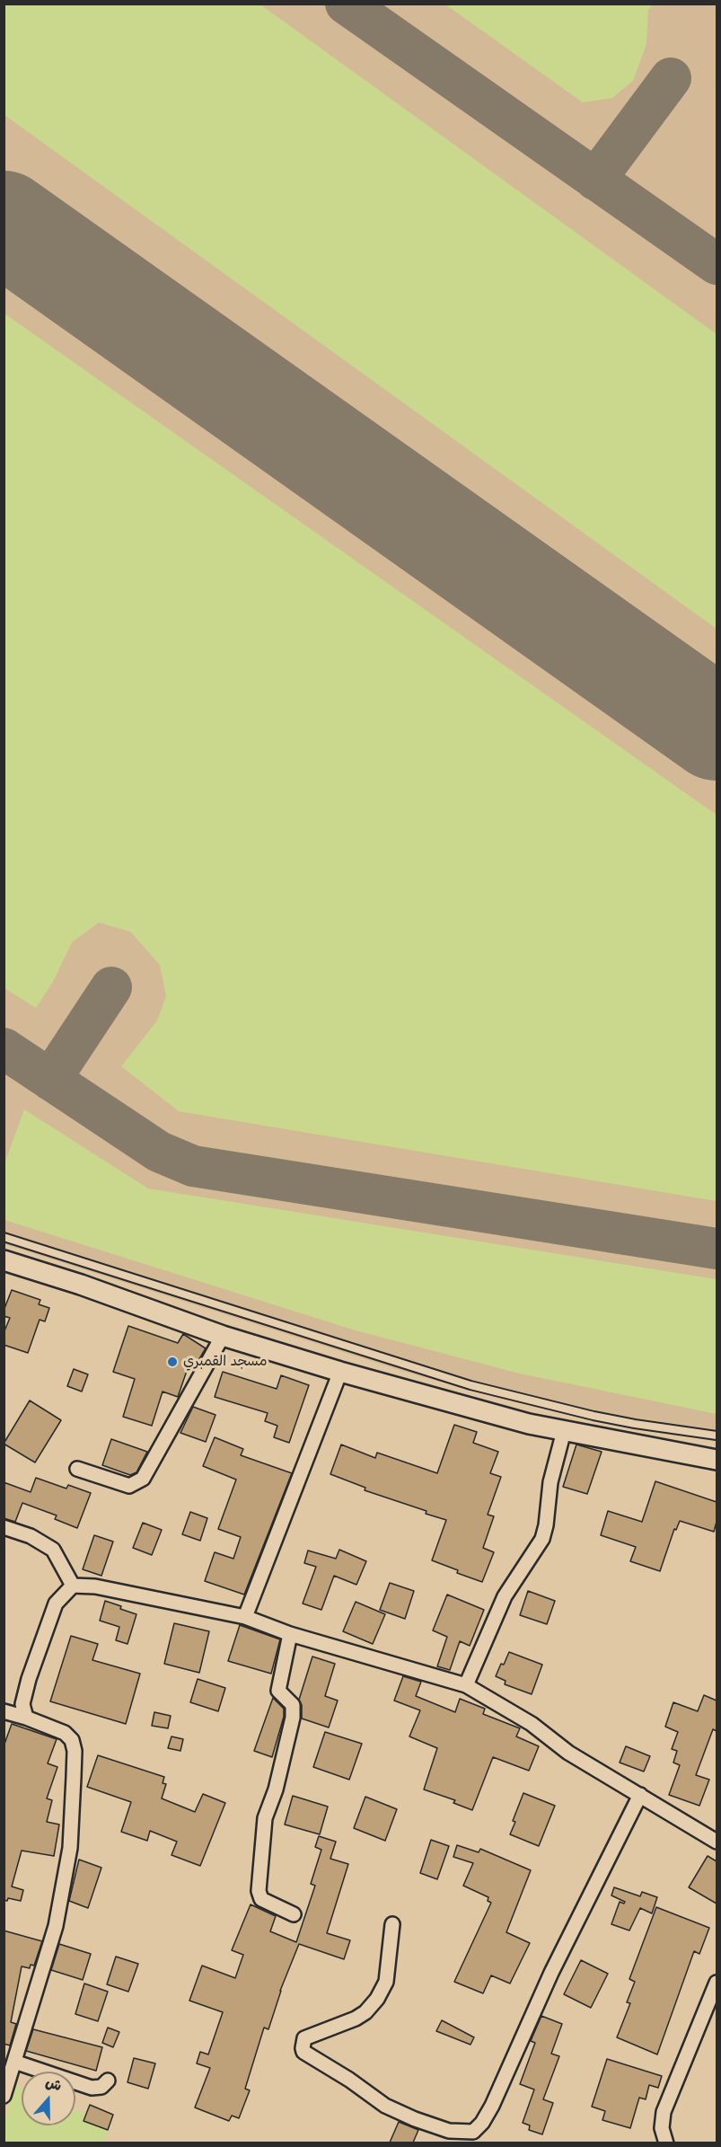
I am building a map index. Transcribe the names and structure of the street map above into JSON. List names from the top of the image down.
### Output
{
  "places": ["مسجد القمبري"],
  "north": "top"
}
